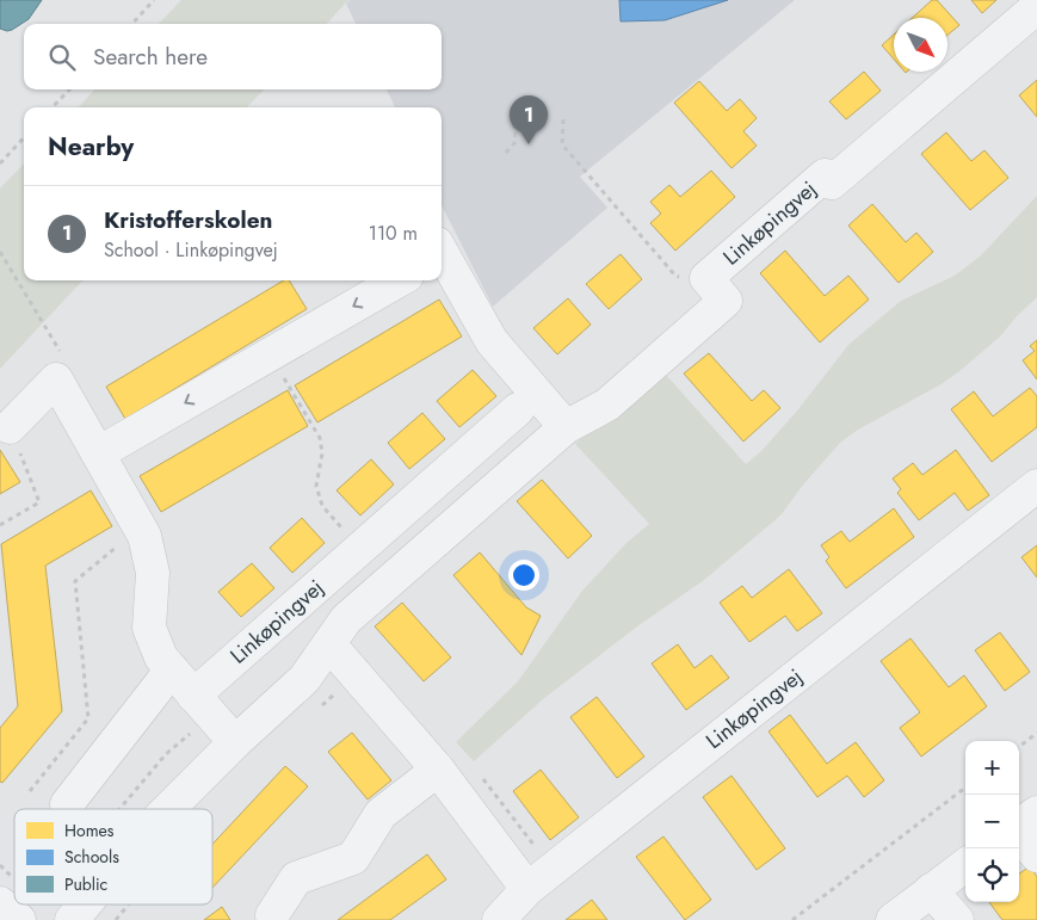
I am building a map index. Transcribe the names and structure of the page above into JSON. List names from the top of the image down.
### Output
{
  "streets": {
    "street": ["Linkøpingvej"]
  },
  "legend": ["Homes", "Schools", "Public"],
  "north": "bottom right",
  "page": {
    "search": "Search here",
    "pins": "1",
    "heading": "Nearby",
    "list": [
      {
        "mark": "1",
        "name": "Kristofferskolen",
        "note": "School · Linkøpingvej",
        "value": "110 m"
      }
    ],
    "map_buttons": ["+", "−"]
  }
}
